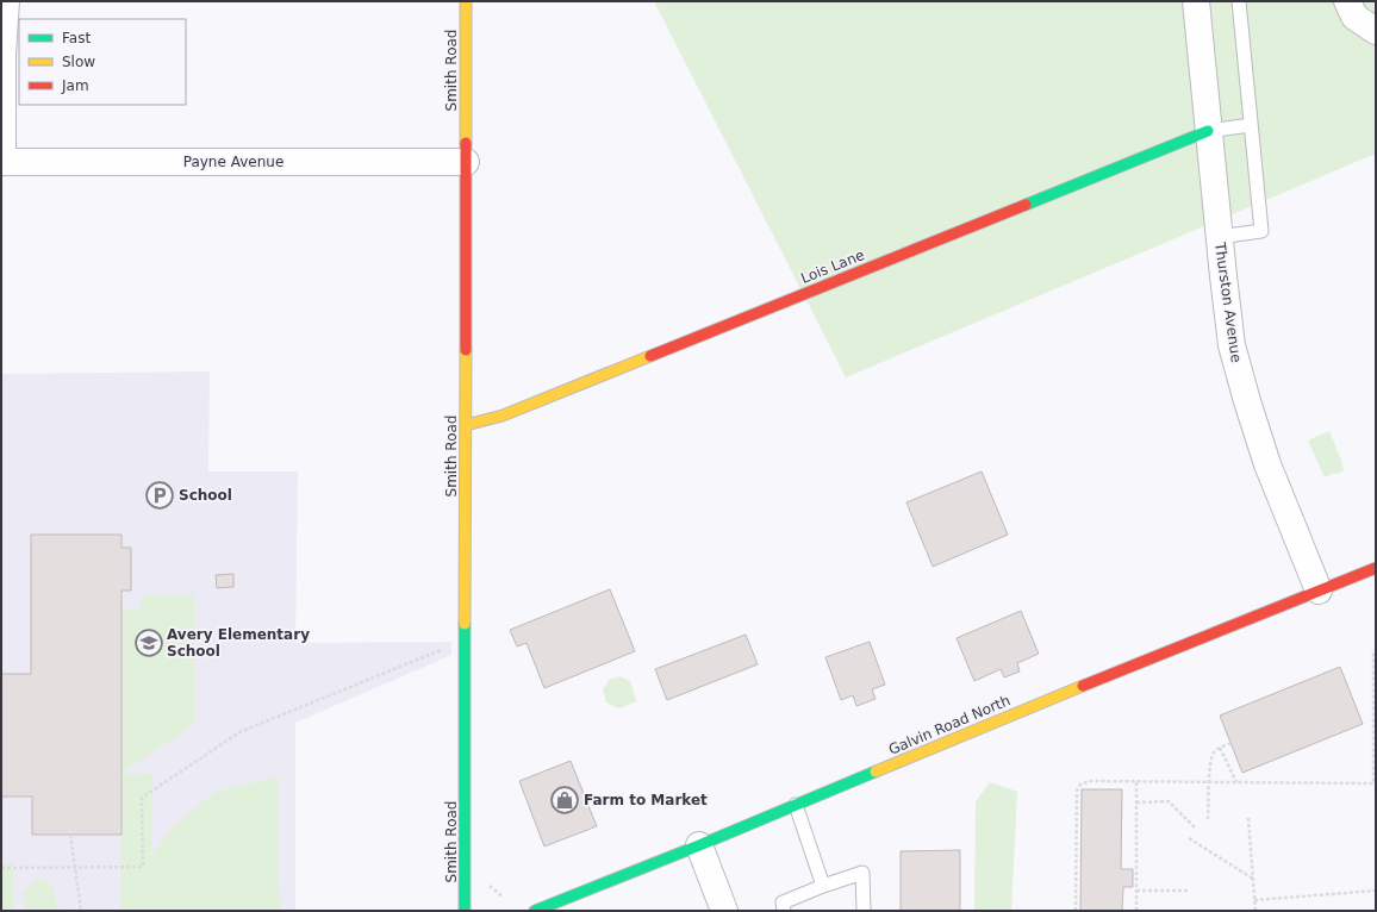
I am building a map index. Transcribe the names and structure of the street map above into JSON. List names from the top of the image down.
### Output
{
  "streets": {
    "street": [
      "Smith Road",
      "Payne Avenue",
      "Lois Lane",
      "Thurston Avenue",
      "Galvin Road North"
    ]
  },
  "crossings": [
    ["Smith Road", "Payne Avenue"],
    ["Smith Road", "Lois Lane"],
    ["Lois Lane", "Thurston Avenue"],
    ["Thurston Avenue", "Galvin Road North"]
  ],
  "places": {
    "parking": ["School"],
    "school or university": ["Avery Elementary School"],
    "shop": ["Farm to Market"]
  },
  "legend": ["Fast", "Slow", "Jam"]
}
